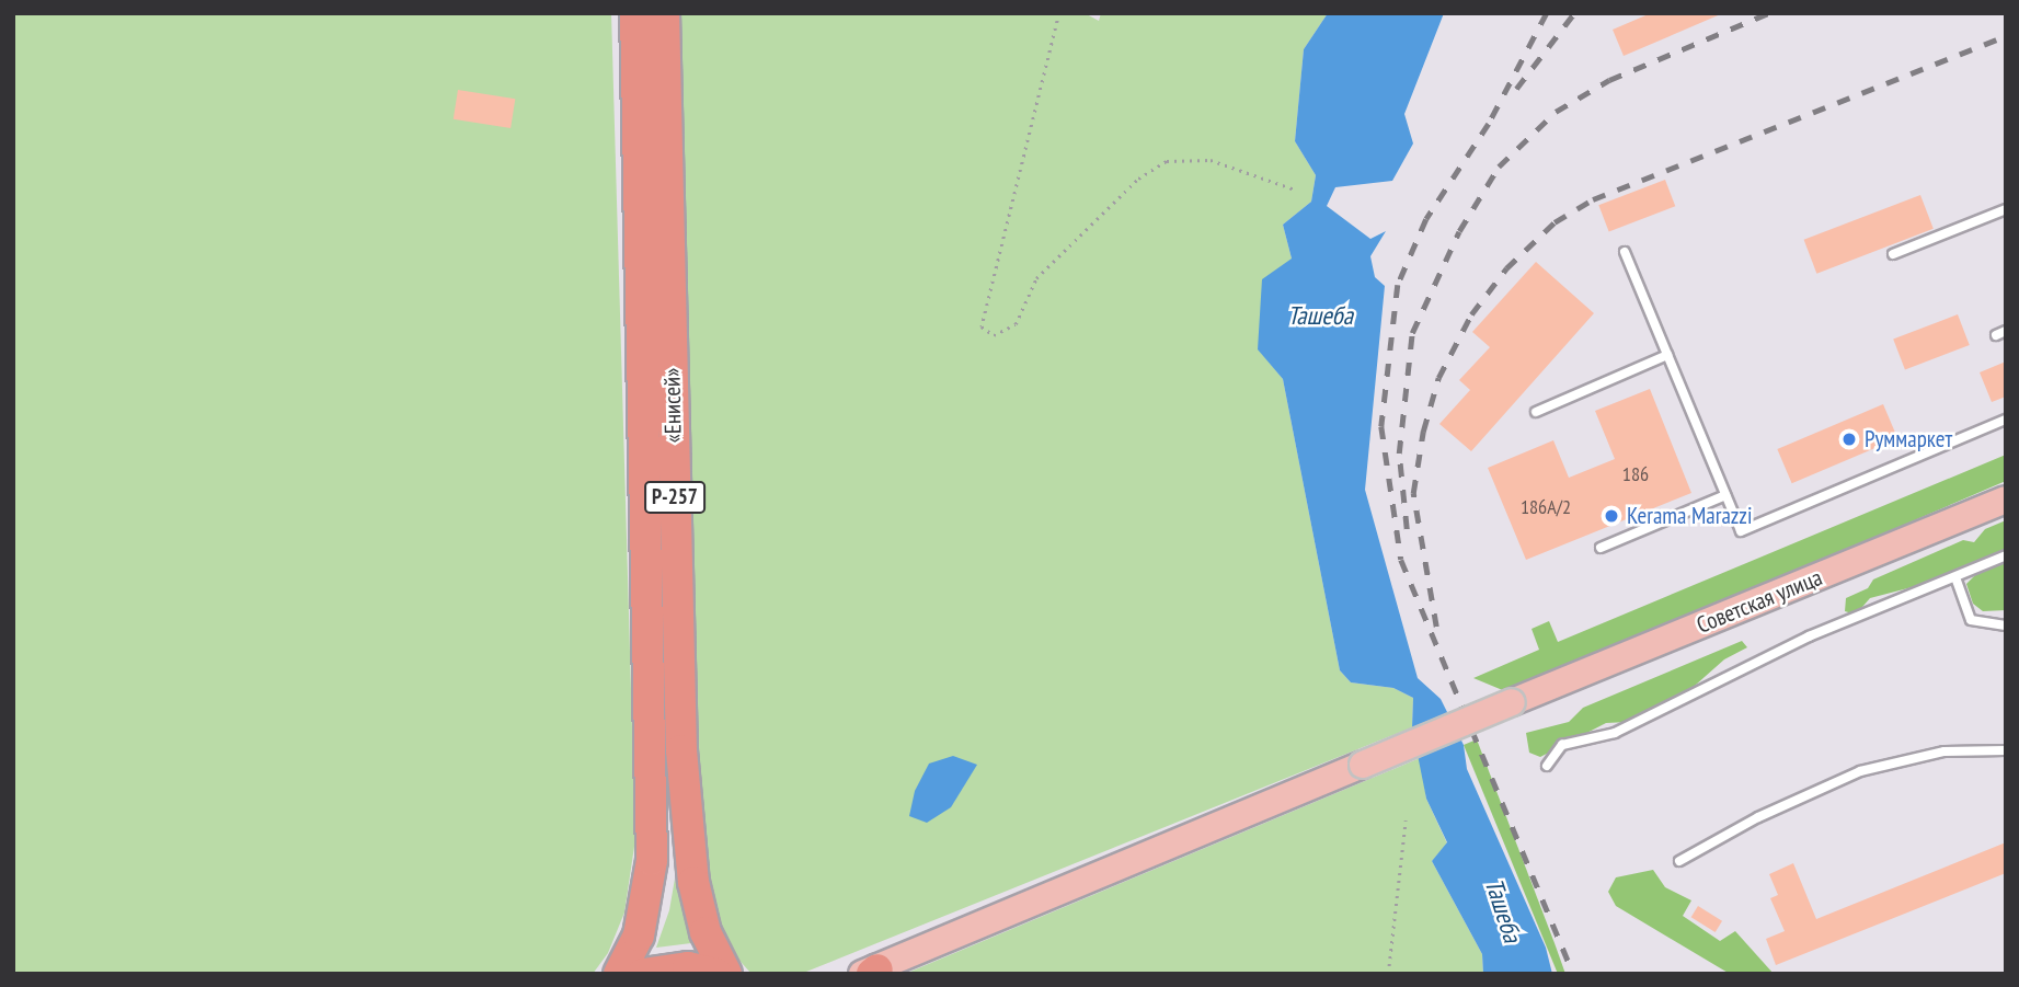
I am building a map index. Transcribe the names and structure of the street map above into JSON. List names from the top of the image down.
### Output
{
  "streets": {
    "highway": ["«Енисей»", "Р-257"],
    "main road": ["Советская улица"]
  },
  "water": ["Ташеба"],
  "places": ["Руммаркет", "Kerama Marazzi"],
  "house_numbers": ["186", "186А/2"]
}
